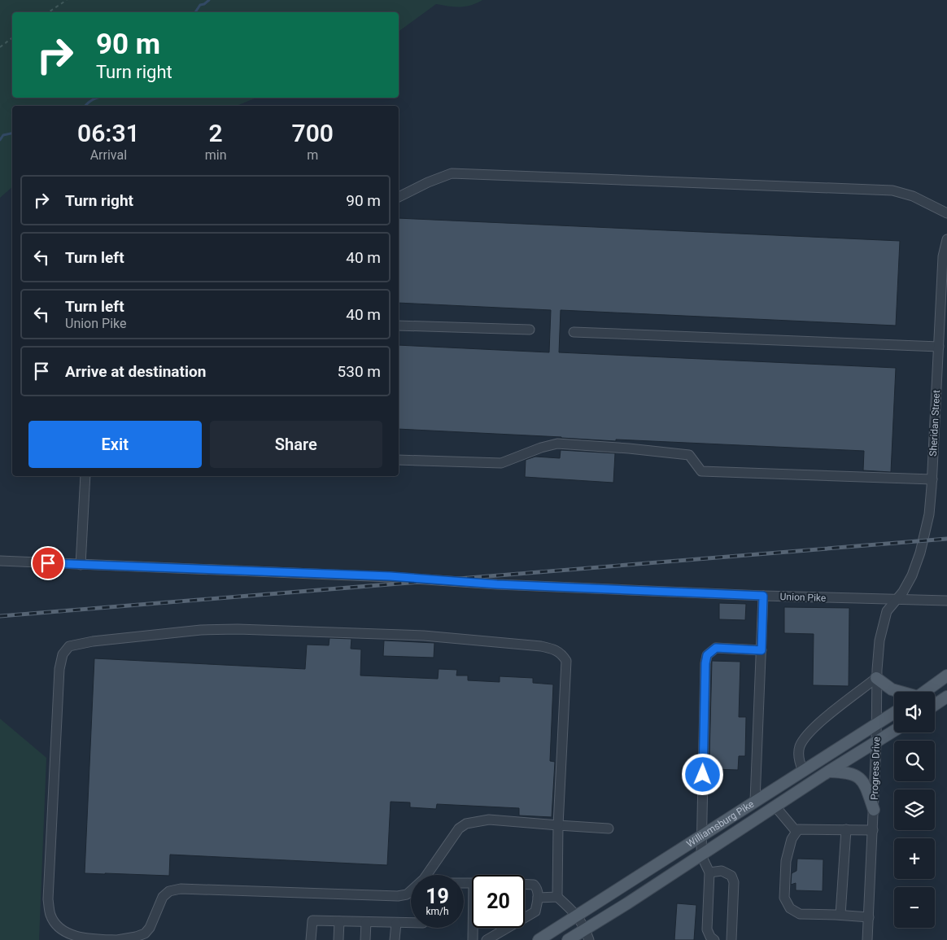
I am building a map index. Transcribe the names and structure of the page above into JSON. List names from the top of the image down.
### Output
{
  "streets": {
    "main road": ["Williamsburg Pike"],
    "street": ["Sheridan Street", "Union Pike", "Progress Drive"]
  },
  "crossings": [
    ["Sheridan Street", "Union Pike"],
    ["Sheridan Street", "Progress Drive"],
    ["Union Pike", "Progress Drive"],
    ["Progress Drive", "Williamsburg Pike"]
  ],
  "page": {
    "turn": ["90 m", "Turn right"],
    "eta": [
      "06:31",
      "Arrival",
      "2",
      "min",
      "700",
      "m"
    ],
    "list": [
      {
        "name": "Turn right",
        "value": "90 m"
      },
      {
        "name": "Turn left",
        "value": "40 m"
      },
      {
        "name": "Turn left",
        "note": "Union Pike",
        "value": "40 m"
      },
      {
        "name": "Arrive at destination",
        "value": "530 m"
      }
    ],
    "buttons": ["Exit", "Share"],
    "map_buttons": ["+", "−"],
    "speed": "19 km/h",
    "limit": "20"
  }
}
